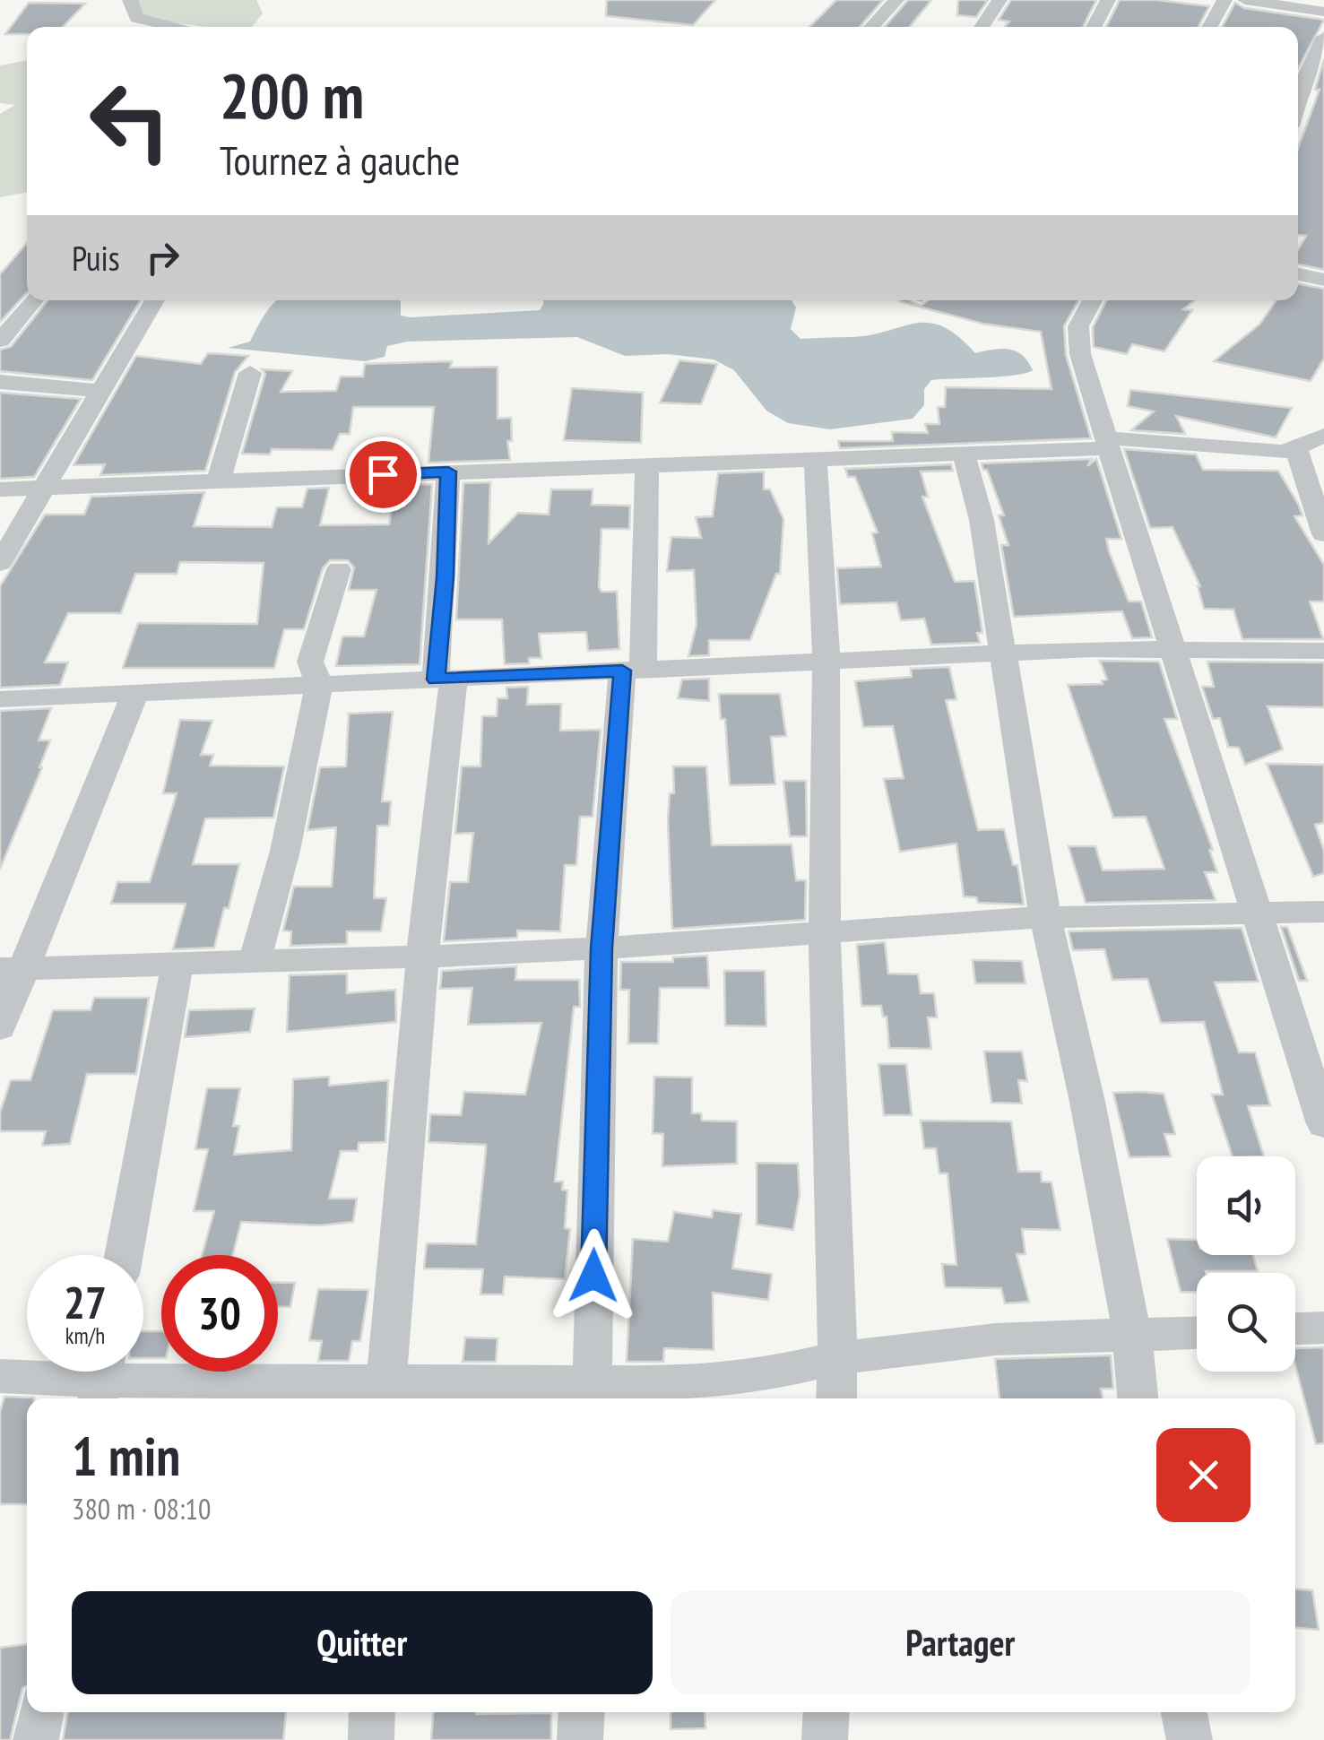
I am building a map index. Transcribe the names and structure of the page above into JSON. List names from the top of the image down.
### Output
{
  "page": {
    "turn": ["200 m", "Tournez à gauche"],
    "then": "Puis",
    "speed": "27 km/h",
    "limit": "30",
    "heading": ["1 min", "380 m · 08:10"],
    "buttons": ["Quitter", "Partager"]
  }
}
